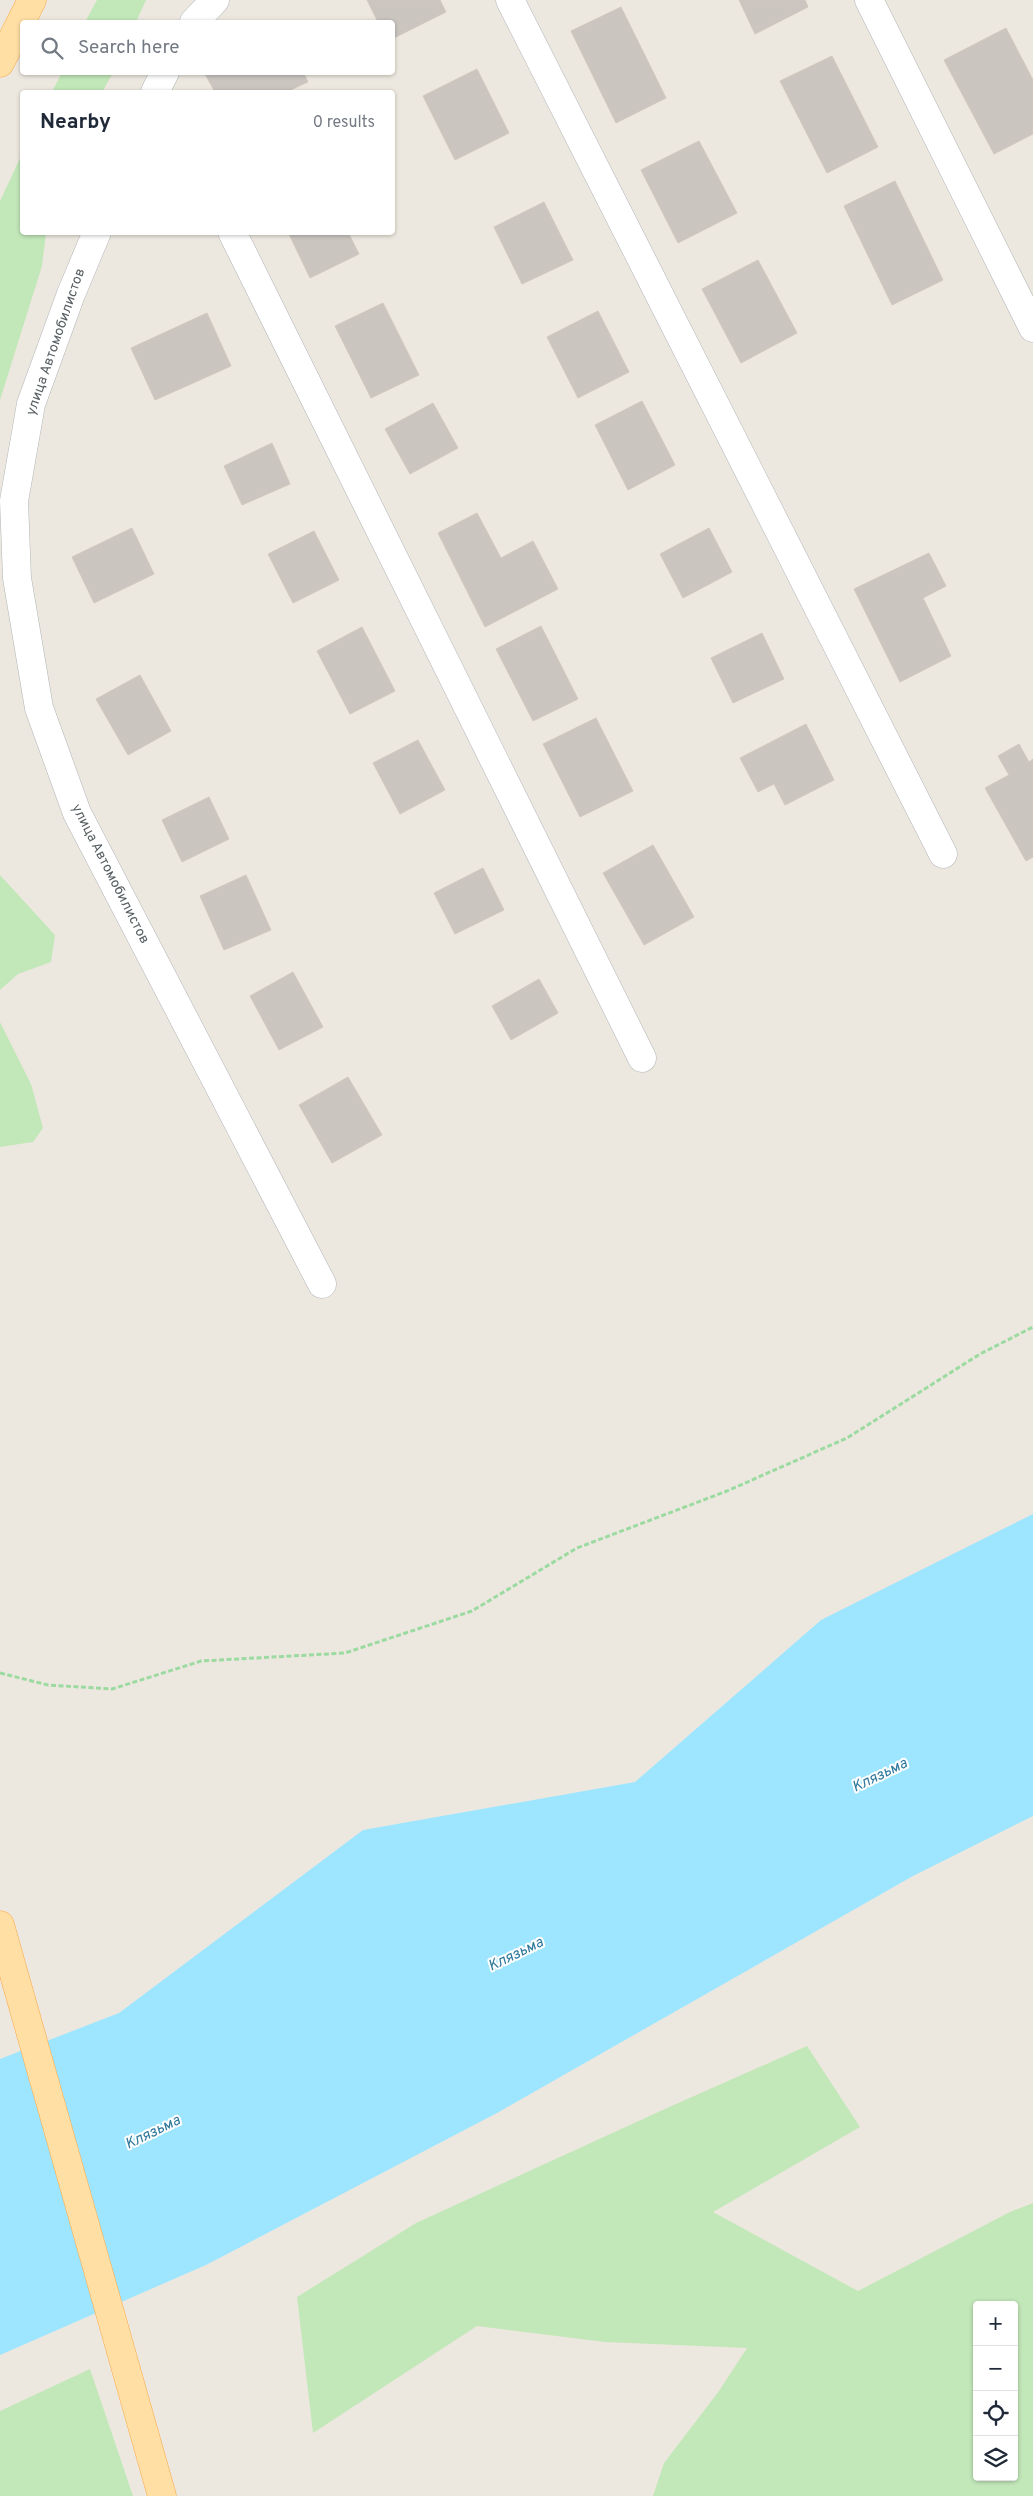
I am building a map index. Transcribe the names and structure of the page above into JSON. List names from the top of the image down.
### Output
{
  "streets": {
    "street": ["улица Автомобилистов"]
  },
  "water": ["Клязьма"],
  "page": {
    "search": "Search here",
    "heading": ["Nearby", "0 results"],
    "map_buttons": ["+", "−"]
  }
}
